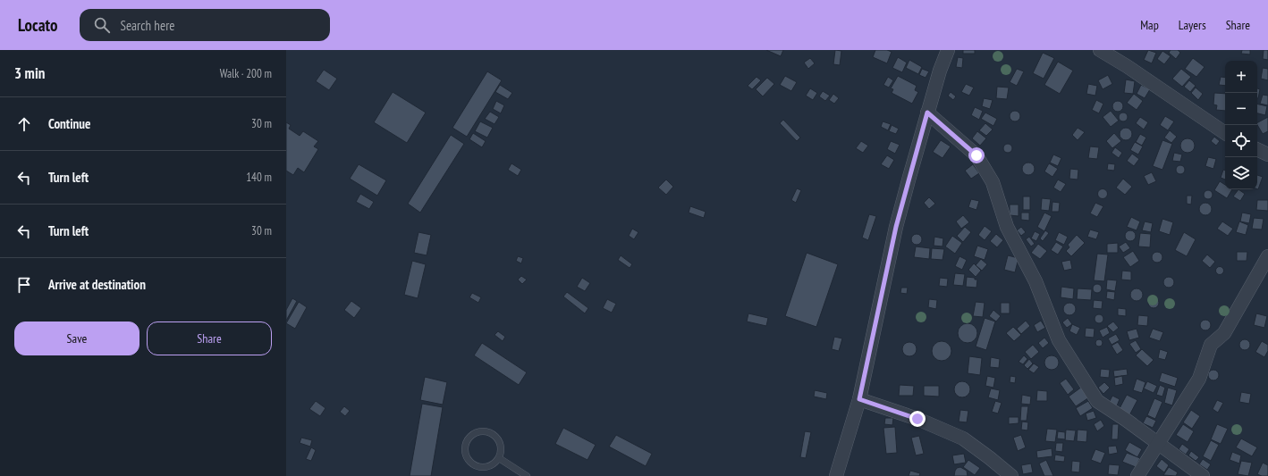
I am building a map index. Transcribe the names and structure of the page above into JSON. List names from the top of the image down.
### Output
{
  "page": {
    "header": "Locato",
    "search": "Search here",
    "nav": ["Map", "Layers", "Share"],
    "heading": ["3 min", "Walk · 200 m"],
    "map_buttons": ["+", "−"],
    "list": [
      ["Continue", "30 m"],
      ["Turn left", "140 m"],
      ["Turn left", "30 m"],
      "Arrive at destination"
    ],
    "buttons": ["Save", "Share"]
  }
}
